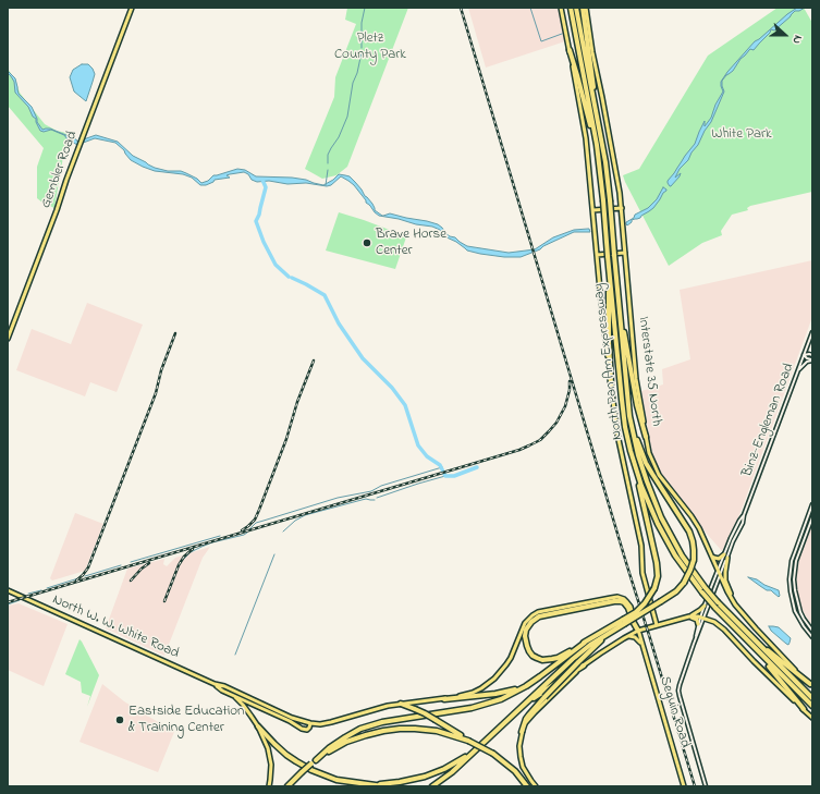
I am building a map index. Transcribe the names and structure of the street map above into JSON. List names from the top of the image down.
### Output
{
  "streets": {
    "highway": ["North Pan Am Expressway"],
    "main road": [
      "Gembler Road",
      "Interstate 35 North",
      "North W. W. White Road",
      "Seguin Road"
    ],
    "street": ["Binz-Engleman Road"]
  },
  "crossings": [
    ["Interstate 35 North", "Binz-Engleman Road"],
    ["North W. W. White Road", "Seguin Road"]
  ],
  "parks": ["Pletz County Park", "White Park"],
  "places": ["Brave Horse Center", "Eastside Education & Training Center"],
  "north": "right"
}
